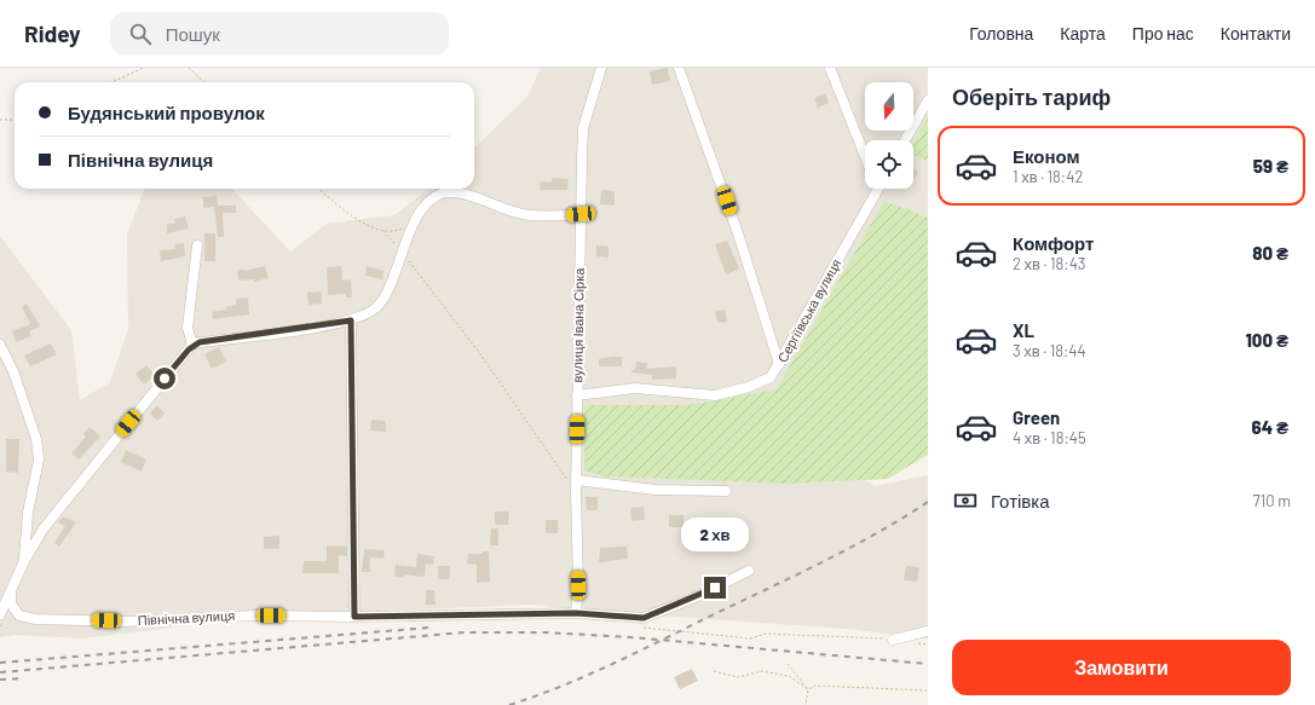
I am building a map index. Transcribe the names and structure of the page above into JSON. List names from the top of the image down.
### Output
{
  "streets": {
    "street": ["Сергіївська вулиця", "вулиця Івана Сірка", "Північна вулиця"]
  },
  "crossings": [
    ["Сергіївська вулиця", "вулиця Івана Сірка"],
    ["вулиця Івана Сірка", "Північна вулиця"]
  ],
  "north": "bottom",
  "page": {
    "header": "Ridey",
    "search": "Пошук",
    "nav": [
      "Головна",
      "Карта",
      "Про нас",
      "Контакти"
    ],
    "heading": "Оберіть тариф",
    "banner": ["Будянський провулок", "Північна вулиця"],
    "list": [
      {
        "name": "Економ",
        "note": "1 хв · 18:42",
        "value": "59 ₴"
      },
      {
        "name": "Комфорт",
        "note": "2 хв · 18:43",
        "value": "80 ₴"
      },
      {
        "name": "XL",
        "note": "3 хв · 18:44",
        "value": "100 ₴"
      },
      {
        "name": "Green",
        "note": "4 хв · 18:45",
        "value": "64 ₴"
      }
    ],
    "pay": ["Готівка", "710 m"],
    "bubble": "2 хв",
    "buttons": "Замовити"
  }
}
